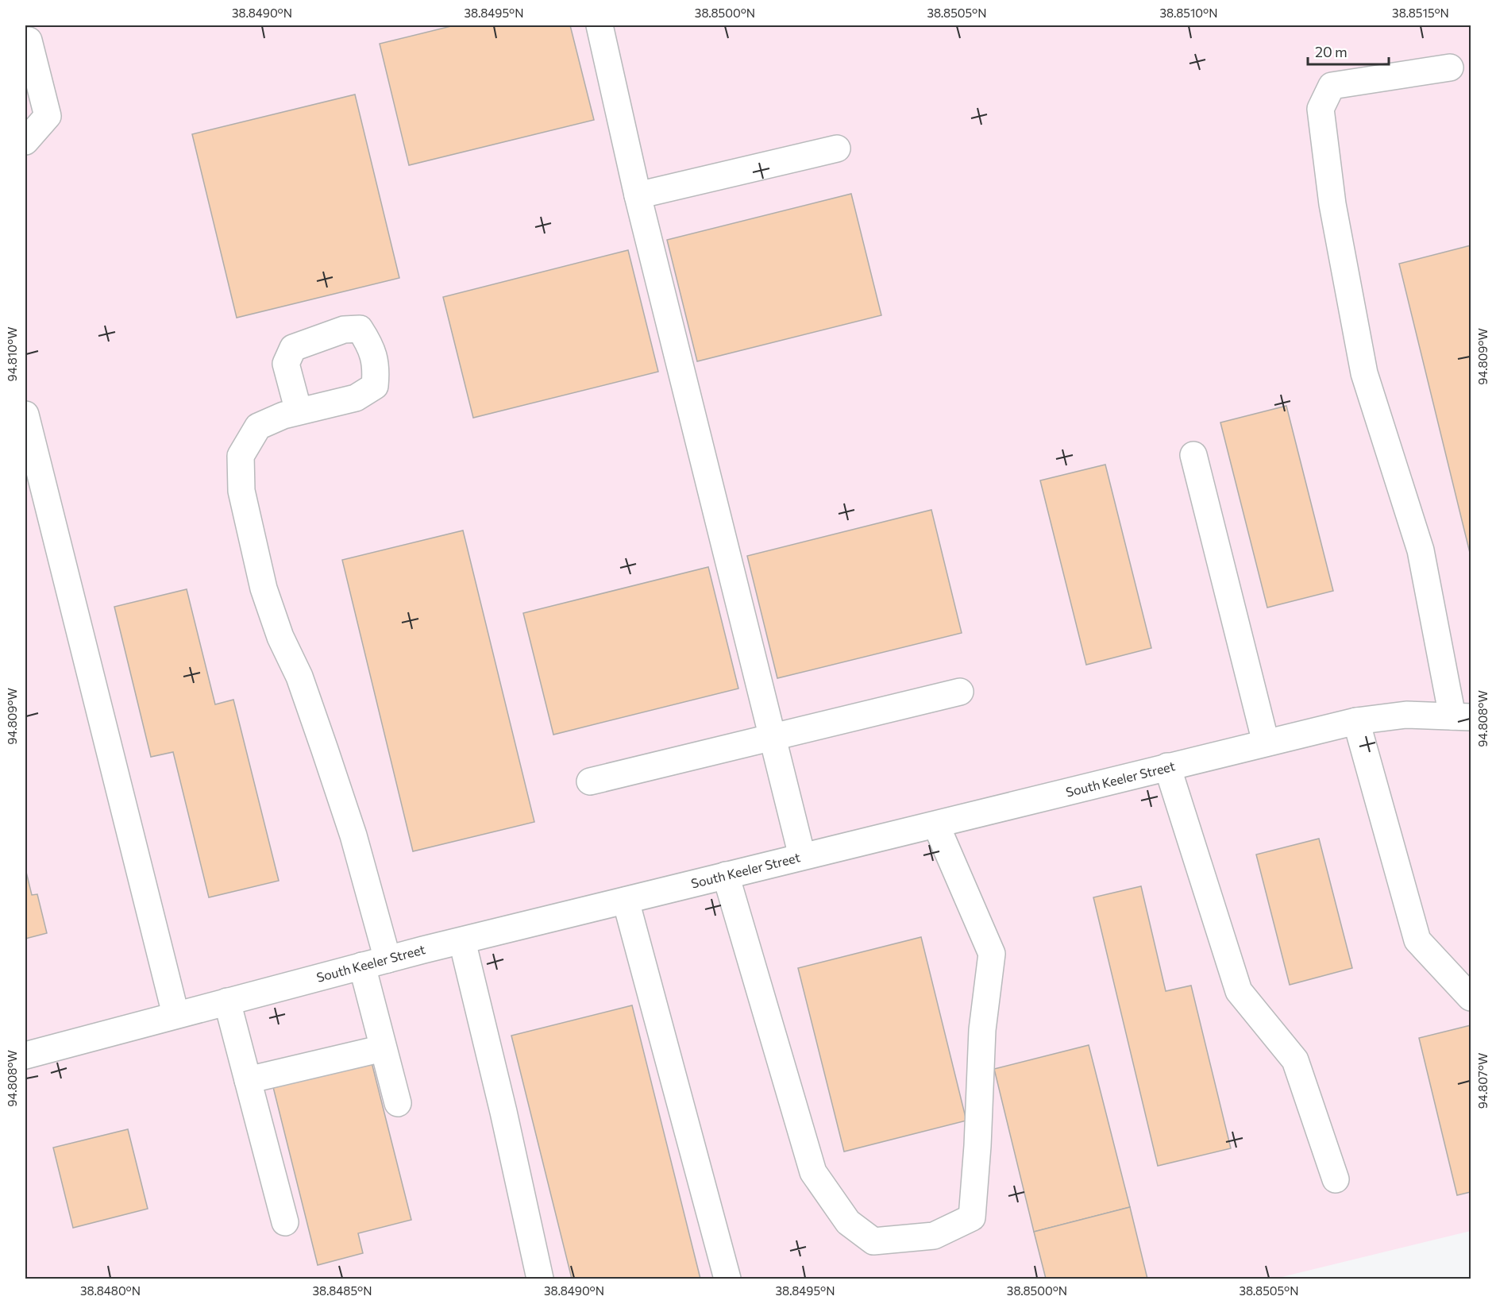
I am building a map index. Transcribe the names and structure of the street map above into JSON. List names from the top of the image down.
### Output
{
  "streets": {
    "street": ["South Keeler Street"]
  },
  "scale_bar": "20 m",
  "coordinates": [
    "38.8490°N",
    "38.8495°N",
    "38.8500°N",
    "38.8505°N",
    "38.8510°N",
    "38.8515°N",
    "94.810°W",
    "94.809°W",
    "94.808°W",
    "94.807°W",
    "38.8480°N",
    "38.8485°N"
  ]
}
